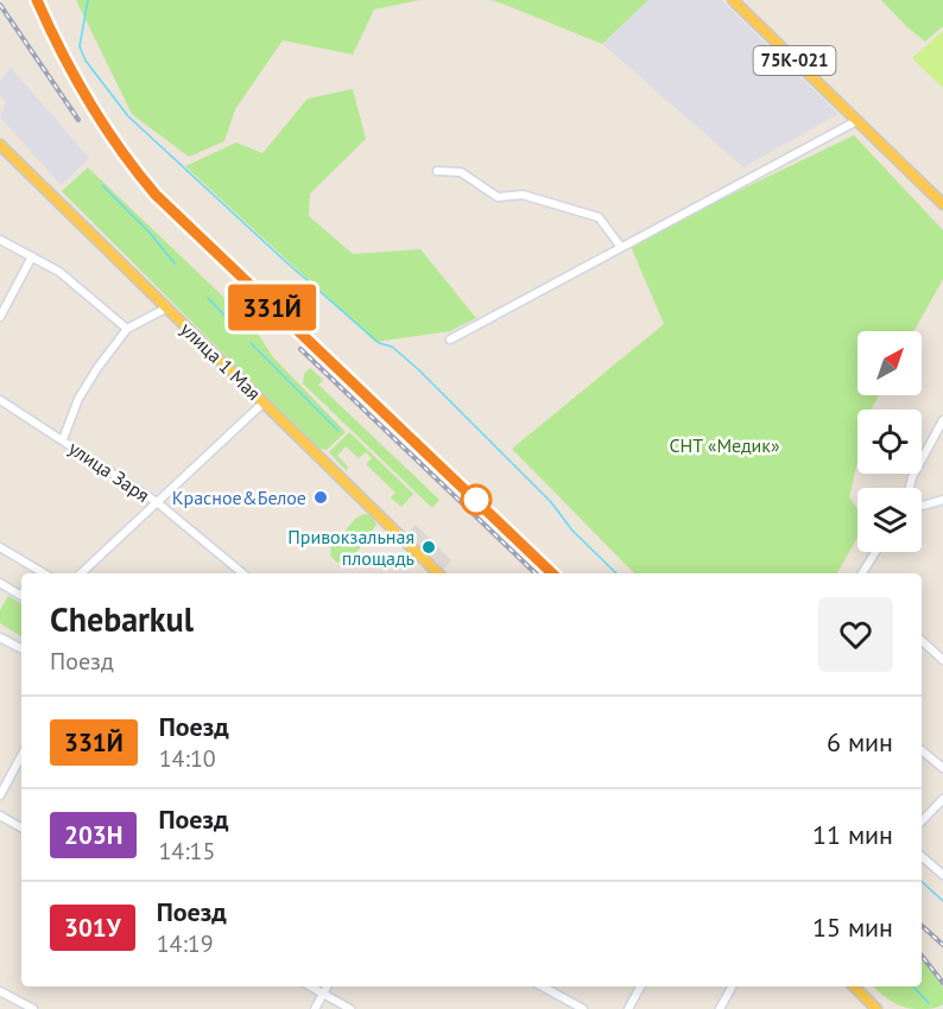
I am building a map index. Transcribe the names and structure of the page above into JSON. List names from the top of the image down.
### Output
{
  "streets": {
    "main road": ["75К-021", "улица 1 Мая"],
    "street": ["улица Заря"]
  },
  "parks": ["СНТ «Медик»"],
  "places": ["Красное&Белое", "Привокзальная площадь"],
  "north": "top right",
  "page": {
    "on_map": "331Й",
    "heading": ["Chebarkul", "Поезд"],
    "list": [
      {
        "mark": "331Й",
        "name": "Поезд",
        "note": "14:10",
        "value": "6 мин"
      },
      {
        "mark": "203Н",
        "name": "Поезд",
        "note": "14:15",
        "value": "11 мин"
      },
      {
        "mark": "301У",
        "name": "Поезд",
        "note": "14:19",
        "value": "15 мин"
      }
    ]
  }
}
